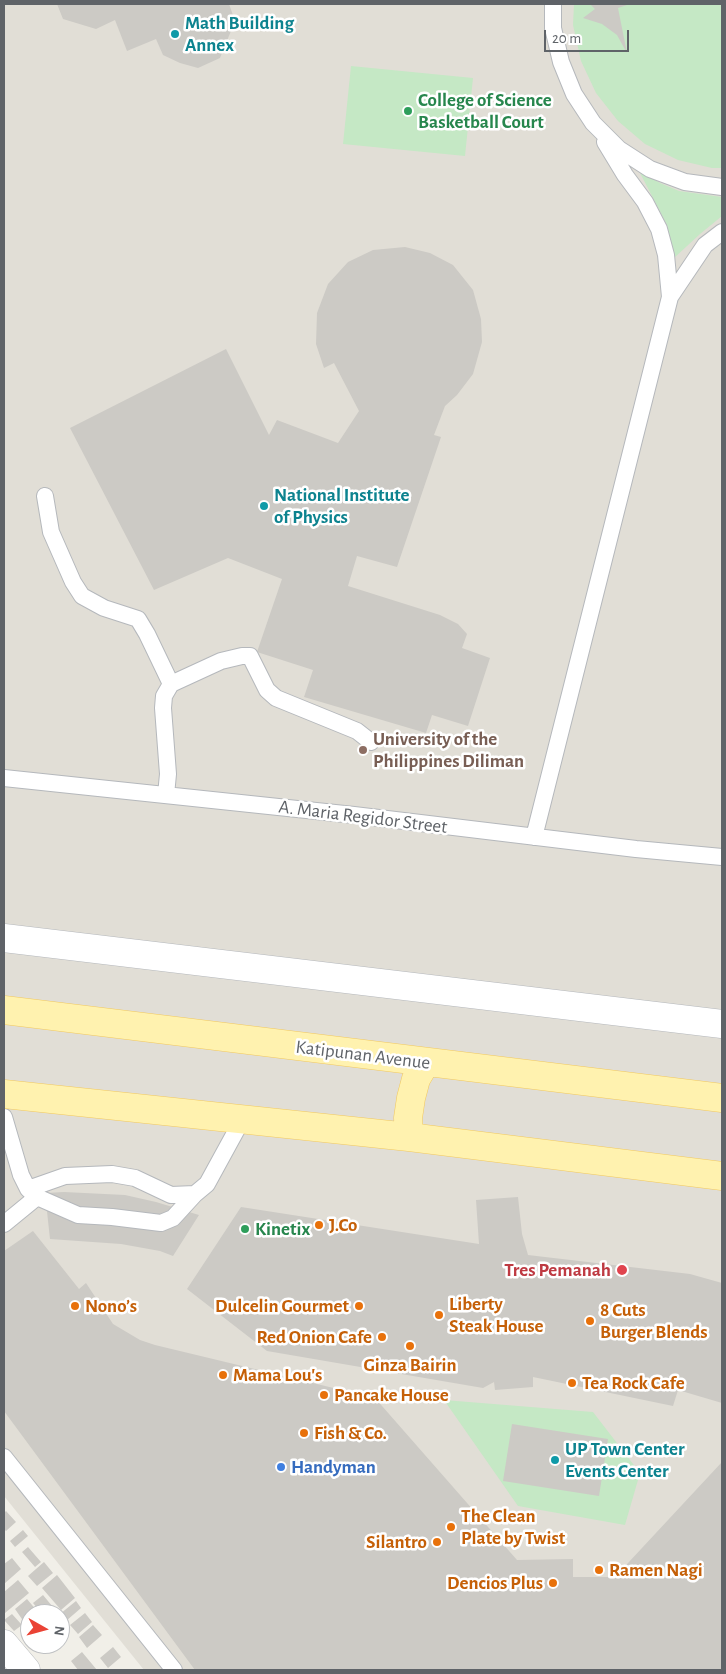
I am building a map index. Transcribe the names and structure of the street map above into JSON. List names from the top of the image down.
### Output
{
  "streets": {
    "main road": ["Katipunan Avenue"],
    "lane": ["A. Maria Regidor Street"]
  },
  "places": [
    "Math Building Annex",
    "College of Science Basketball Court",
    "National Institute of Physics",
    "University of the Philippines Diliman",
    "J.Co",
    "Kinetix",
    "Tres Pemanah",
    "Nono’s",
    "Dulcelin Gourmet",
    "Liberty Steak House",
    "8 Cuts Burger Blends",
    "Red Onion Cafe",
    "Ginza Bairin",
    "Mama Lou's",
    "Tea Rock Cafe",
    "Pancake House",
    "Fish & Co.",
    "UP Town Center Events Center",
    "Handyman",
    "The Clean Plate by Twist",
    "Silantro",
    "Ramen Nagi",
    "Dencios Plus"
  ],
  "scale_bar": "20 m",
  "north": "right"
}
